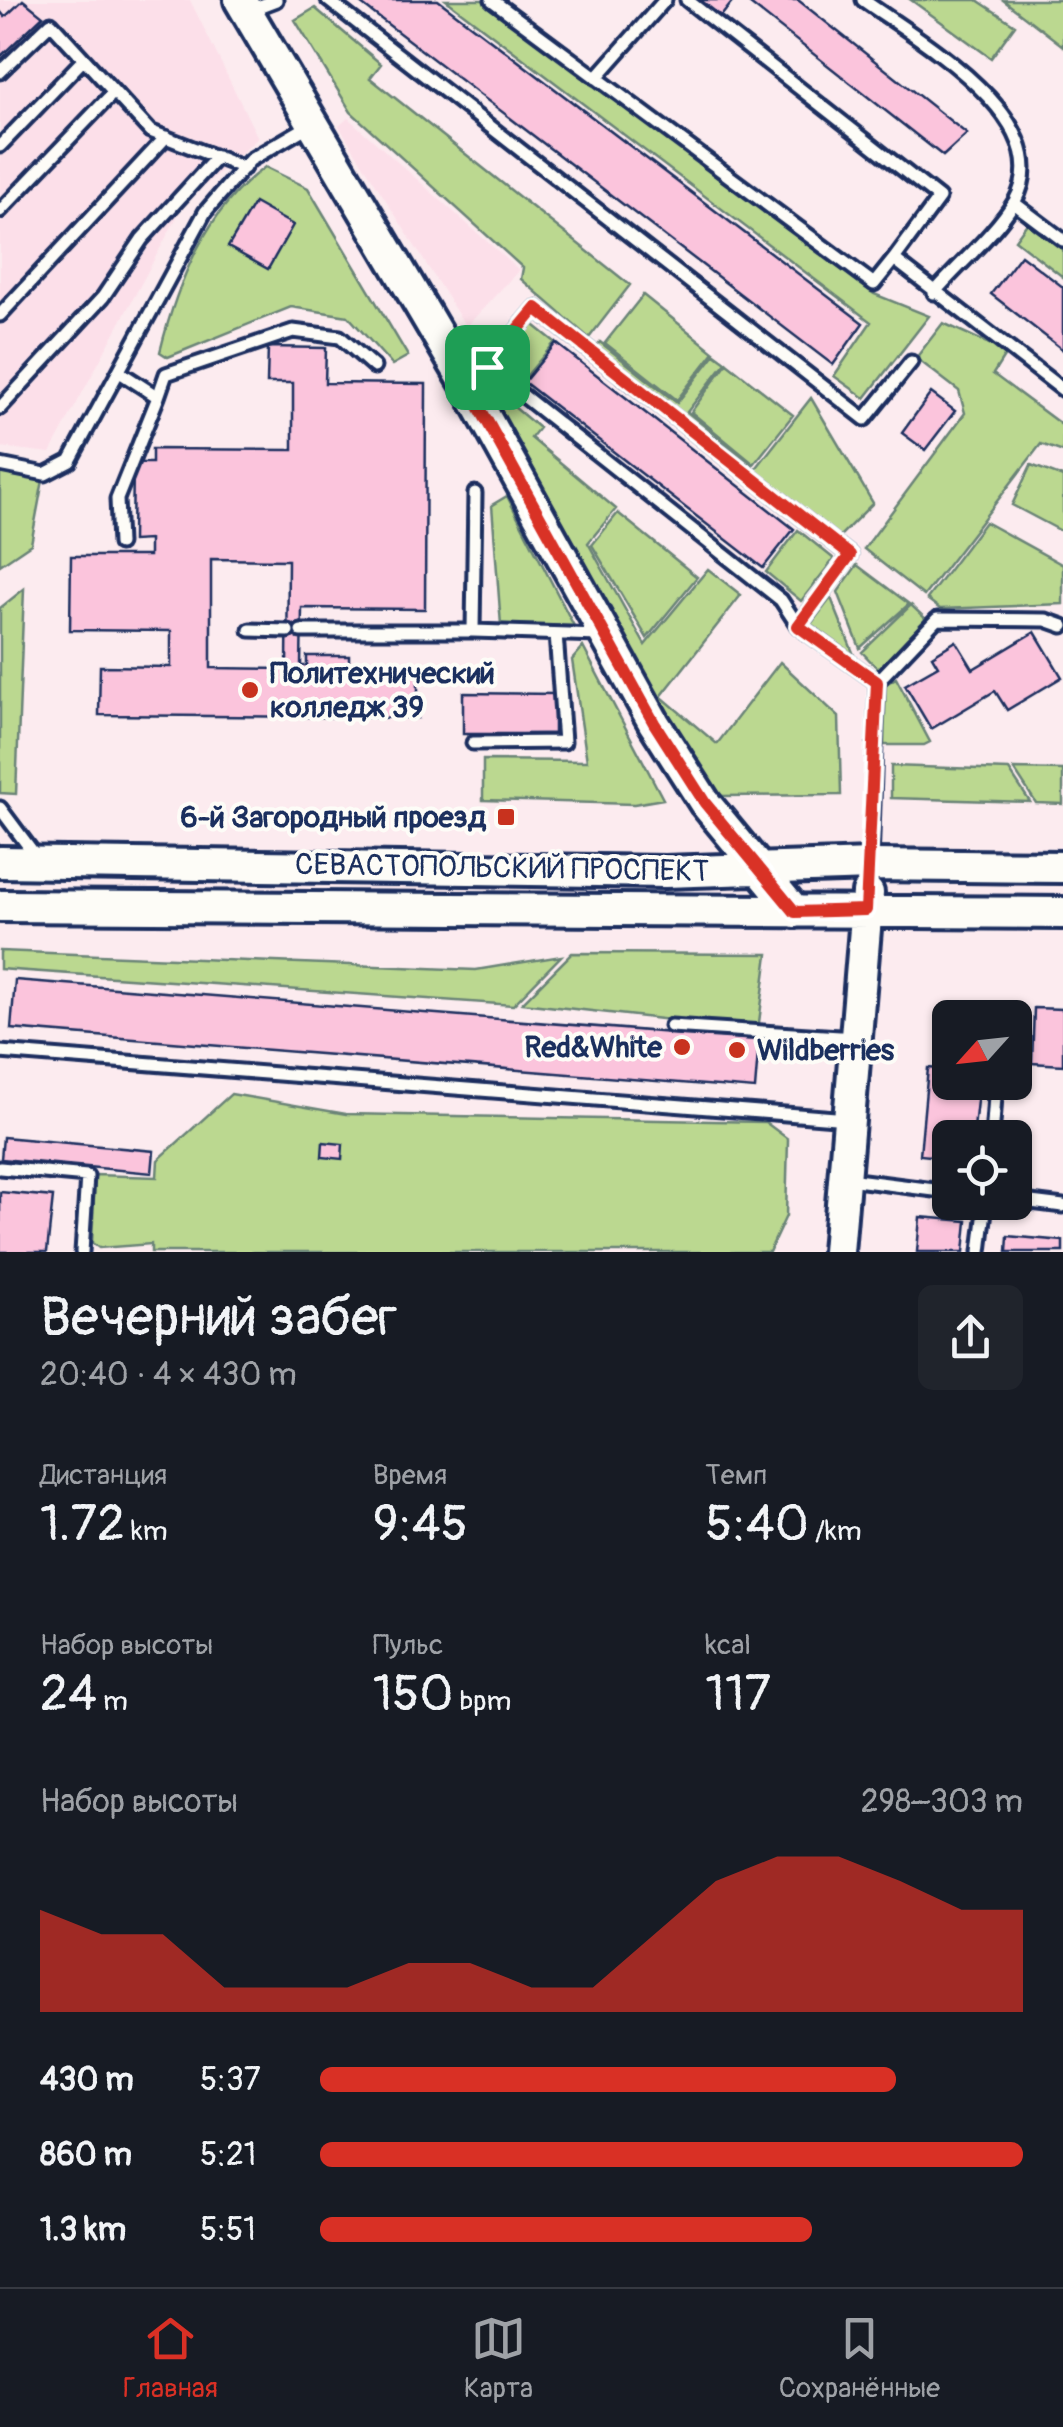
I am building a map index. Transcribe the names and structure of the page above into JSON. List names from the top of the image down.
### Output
{
  "streets": {
    "main road": ["СЕВАСТОПОЛЬСКИЙ ПРОСПЕКТ"]
  },
  "places": {
    "other": ["Политехнический колледж 39", "Red&White", "Wildberries"],
    "transit": ["6-й Загородный проезд"]
  },
  "north": "bottom left",
  "page": {
    "heading": ["Вечерний забег", "20:40 · 4 × 430 m"],
    "stats": [
      ["Дистанция", "1.72 km"],
      ["Время", "9:45"],
      ["Темп", "5:40 /km"],
      ["Набор высоты", "24 m"],
      ["Пульс", "150 bpm"],
      ["kcal", "117"]
    ],
    "chart": ["Набор высоты", "298–303 m"],
    "list": [
      {
        "name": "430 m",
        "note": "5:37"
      },
      {
        "name": "860 m",
        "note": "5:21"
      },
      {
        "name": "1.3 km",
        "note": "5:51"
      }
    ],
    "tabs": ["Главная", "Карта", "Сохранённые"]
  }
}
